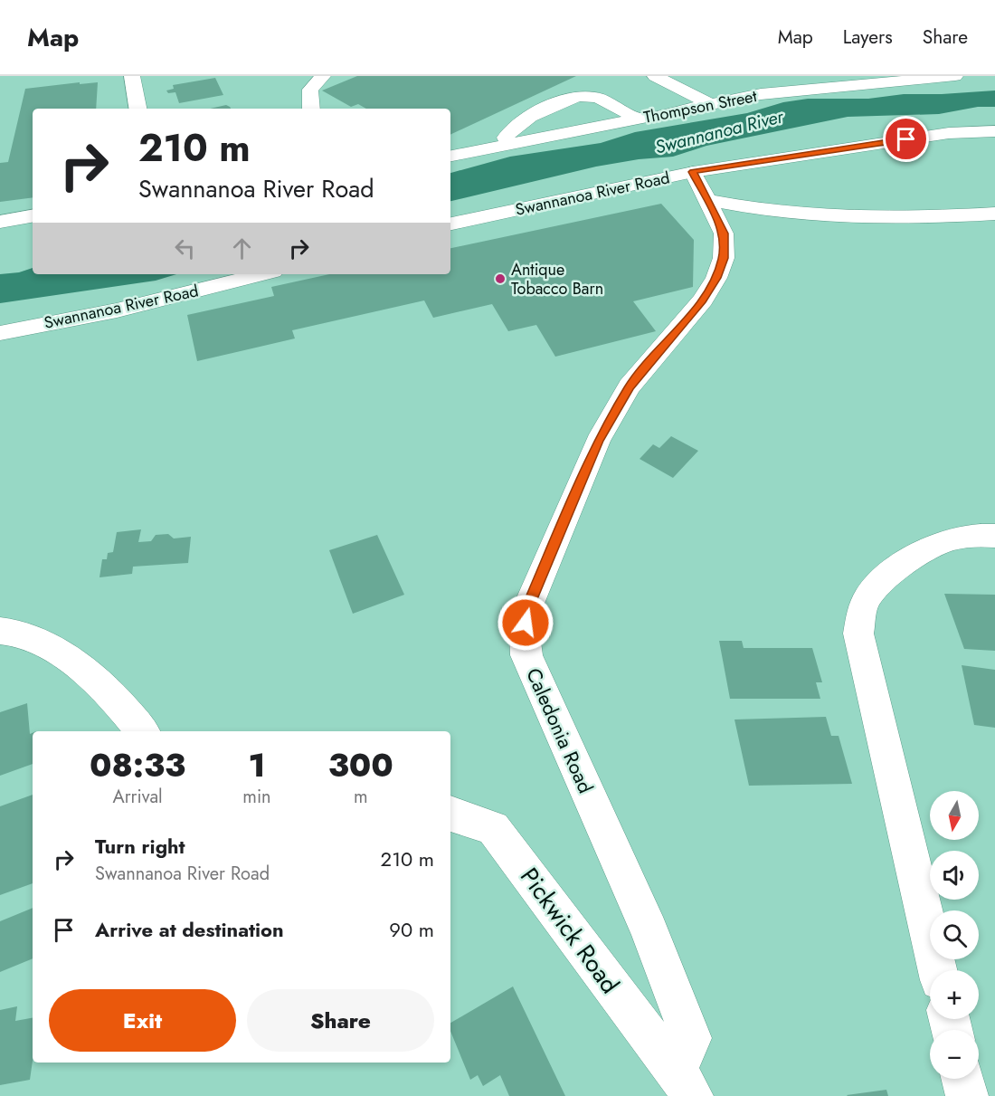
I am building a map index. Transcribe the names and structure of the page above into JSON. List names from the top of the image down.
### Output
{
  "streets": {
    "street": [
      "Thompson Street",
      "Swannanoa River Road",
      "Caledonia Road",
      "Pickwick Road"
    ]
  },
  "crossings": [
    ["Swannanoa River Road", "Caledonia Road"],
    ["Caledonia Road", "Pickwick Road"]
  ],
  "water": ["Swannanoa River"],
  "places": ["Antique Tobacco Barn"],
  "north": "bottom",
  "page": {
    "header": "Map",
    "nav": ["Map", "Layers", "Share"],
    "turn": ["210 m", "Swannanoa River Road"],
    "eta": [
      "08:33",
      "Arrival",
      "1",
      "min",
      "300",
      "m"
    ],
    "map_buttons": ["+", "−"],
    "list": [
      {
        "name": "Turn right",
        "note": "Swannanoa River Road",
        "value": "210 m"
      },
      {
        "name": "Arrive at destination",
        "value": "90 m"
      }
    ],
    "buttons": ["Exit", "Share"]
  }
}
